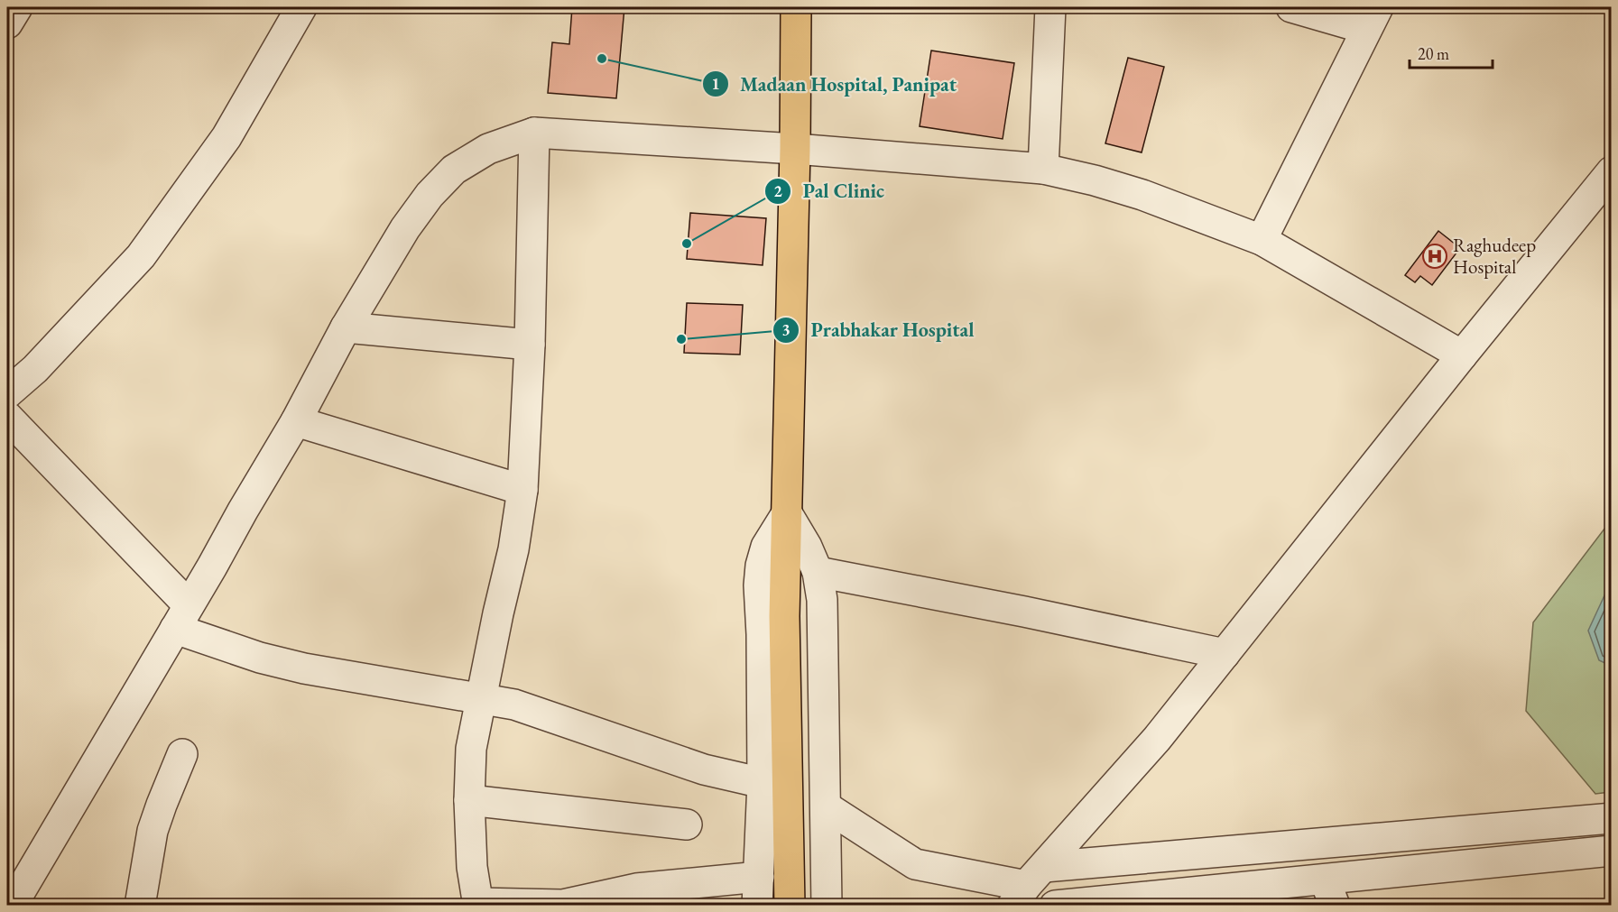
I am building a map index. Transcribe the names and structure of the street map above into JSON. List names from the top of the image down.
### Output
{
  "places": {
    "other": ["Madaan Hospital, Panipat", "Pal Clinic", "Prabhakar Hospital"],
    "hospital": ["Raghudeep Hospital"]
  },
  "scale_bar": "20 m"
}
